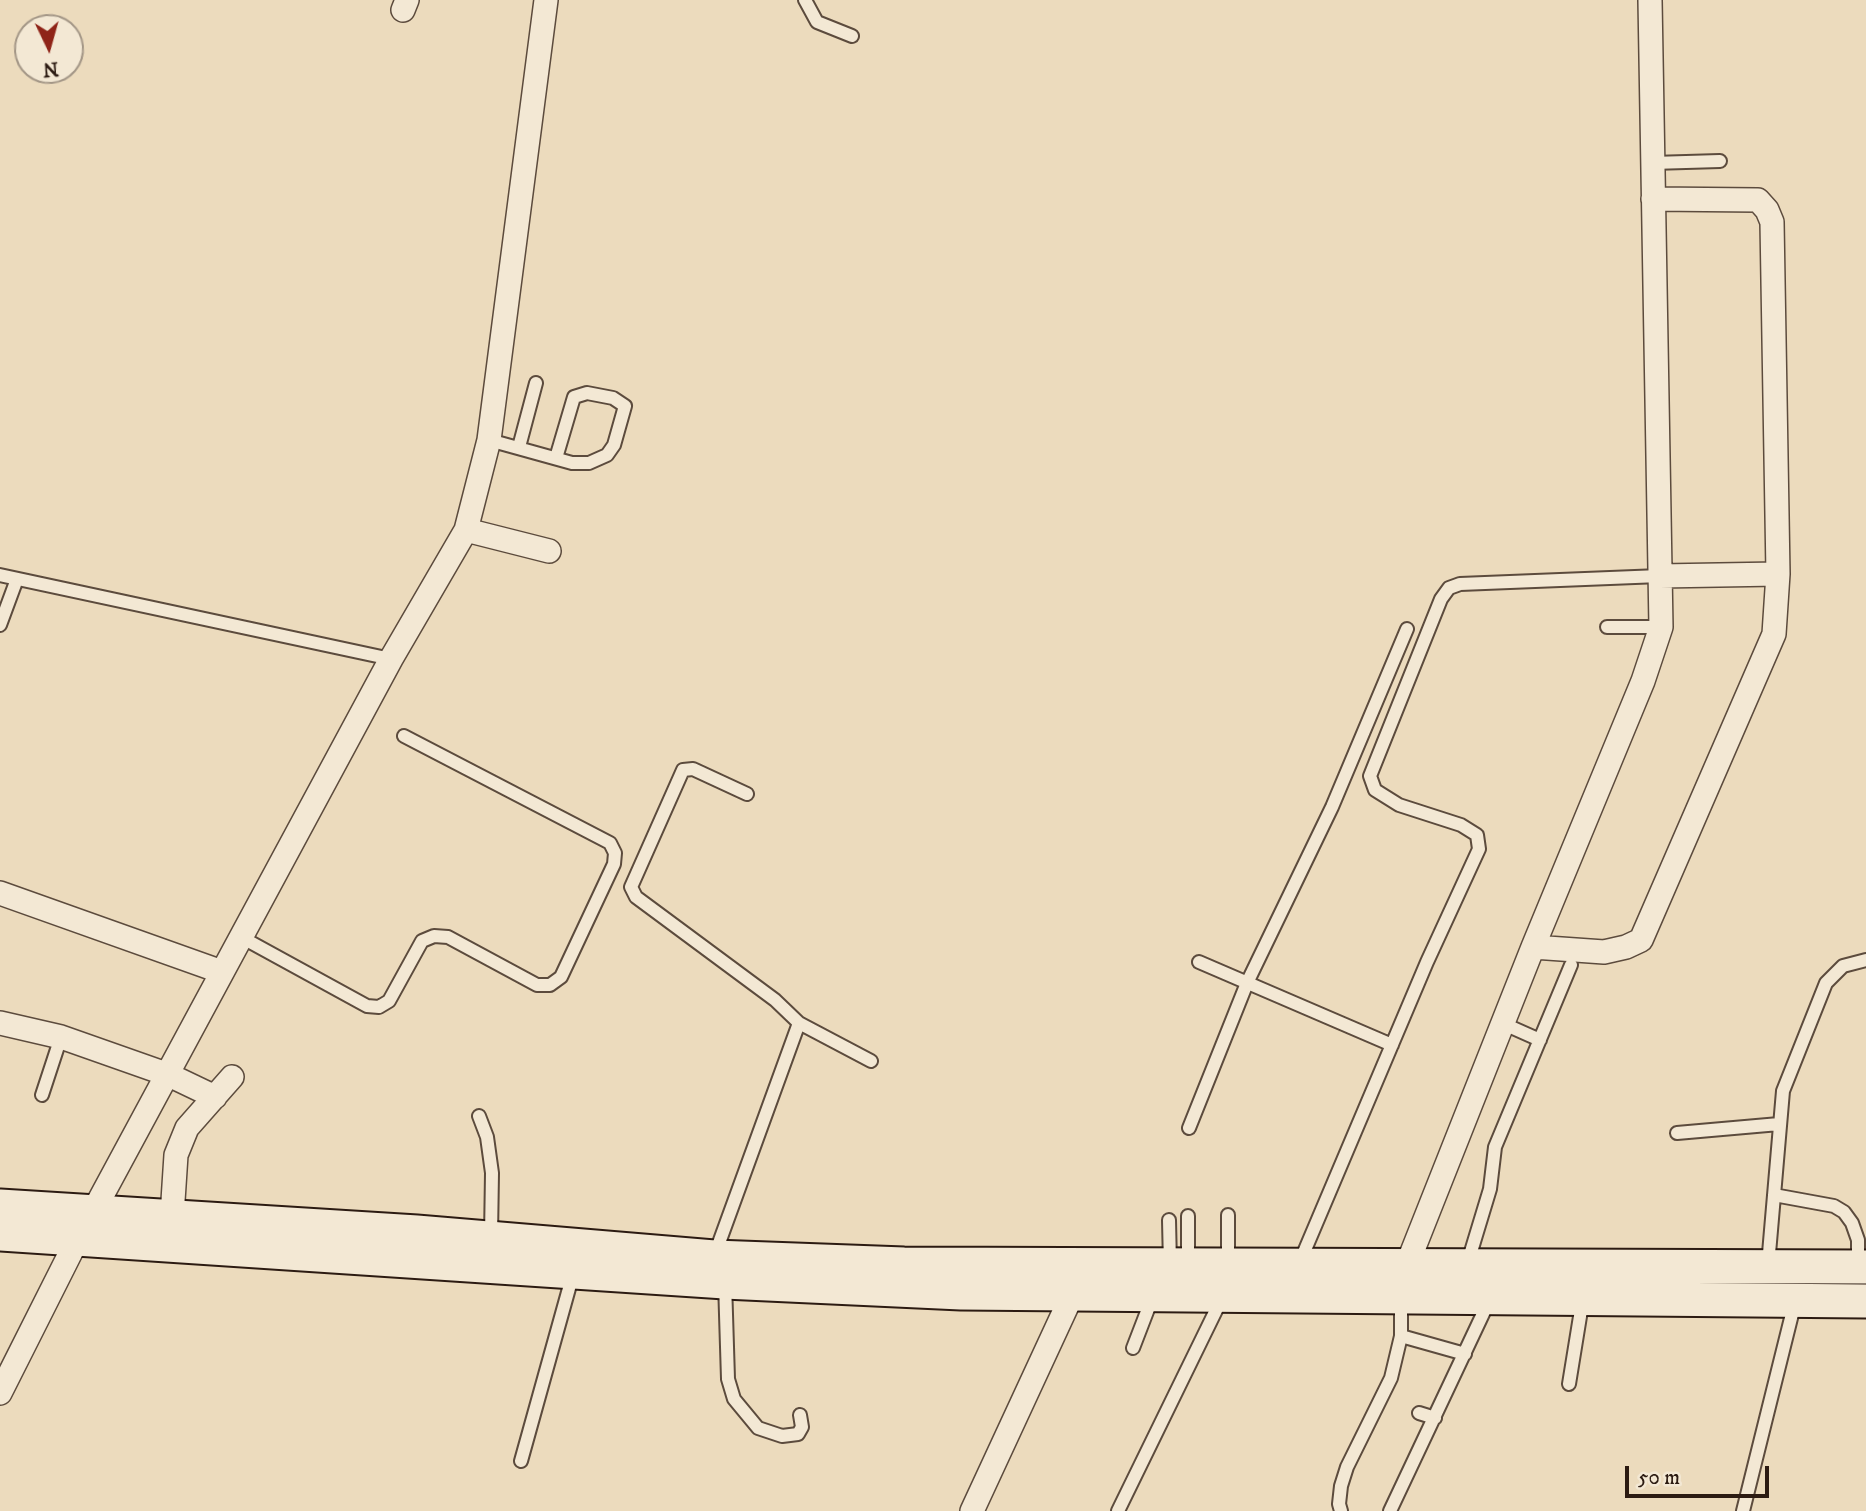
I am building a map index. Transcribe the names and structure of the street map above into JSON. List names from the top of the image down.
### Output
{
  "scale_bar": "50 m",
  "north": "bottom"
}
